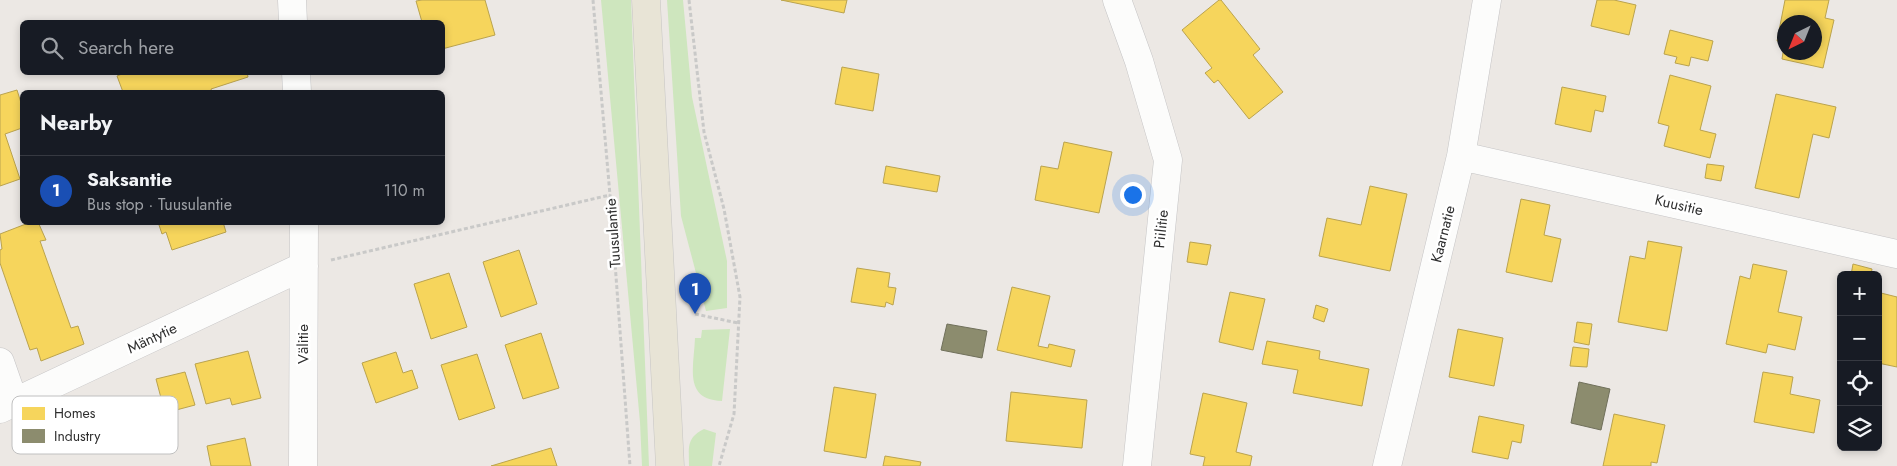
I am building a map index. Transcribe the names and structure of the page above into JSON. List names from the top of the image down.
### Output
{
  "streets": {
    "street": [
      "Kuusitie",
      "Piilitie",
      "Kaarnatie",
      "Mäntytie",
      "Välitie"
    ],
    "path": ["Tuusulantie"]
  },
  "crossings": [
    ["Kuusitie", "Kaarnatie"],
    ["Mäntytie", "Välitie"]
  ],
  "legend": ["Homes", "Industry"],
  "north": "bottom left",
  "page": {
    "search": "Search here",
    "heading": "Nearby",
    "list": [
      {
        "mark": "1",
        "name": "Saksantie",
        "note": "Bus stop · Tuusulantie",
        "value": "110 m"
      }
    ],
    "map_buttons": ["+", "−"],
    "pins": "1"
  }
}
